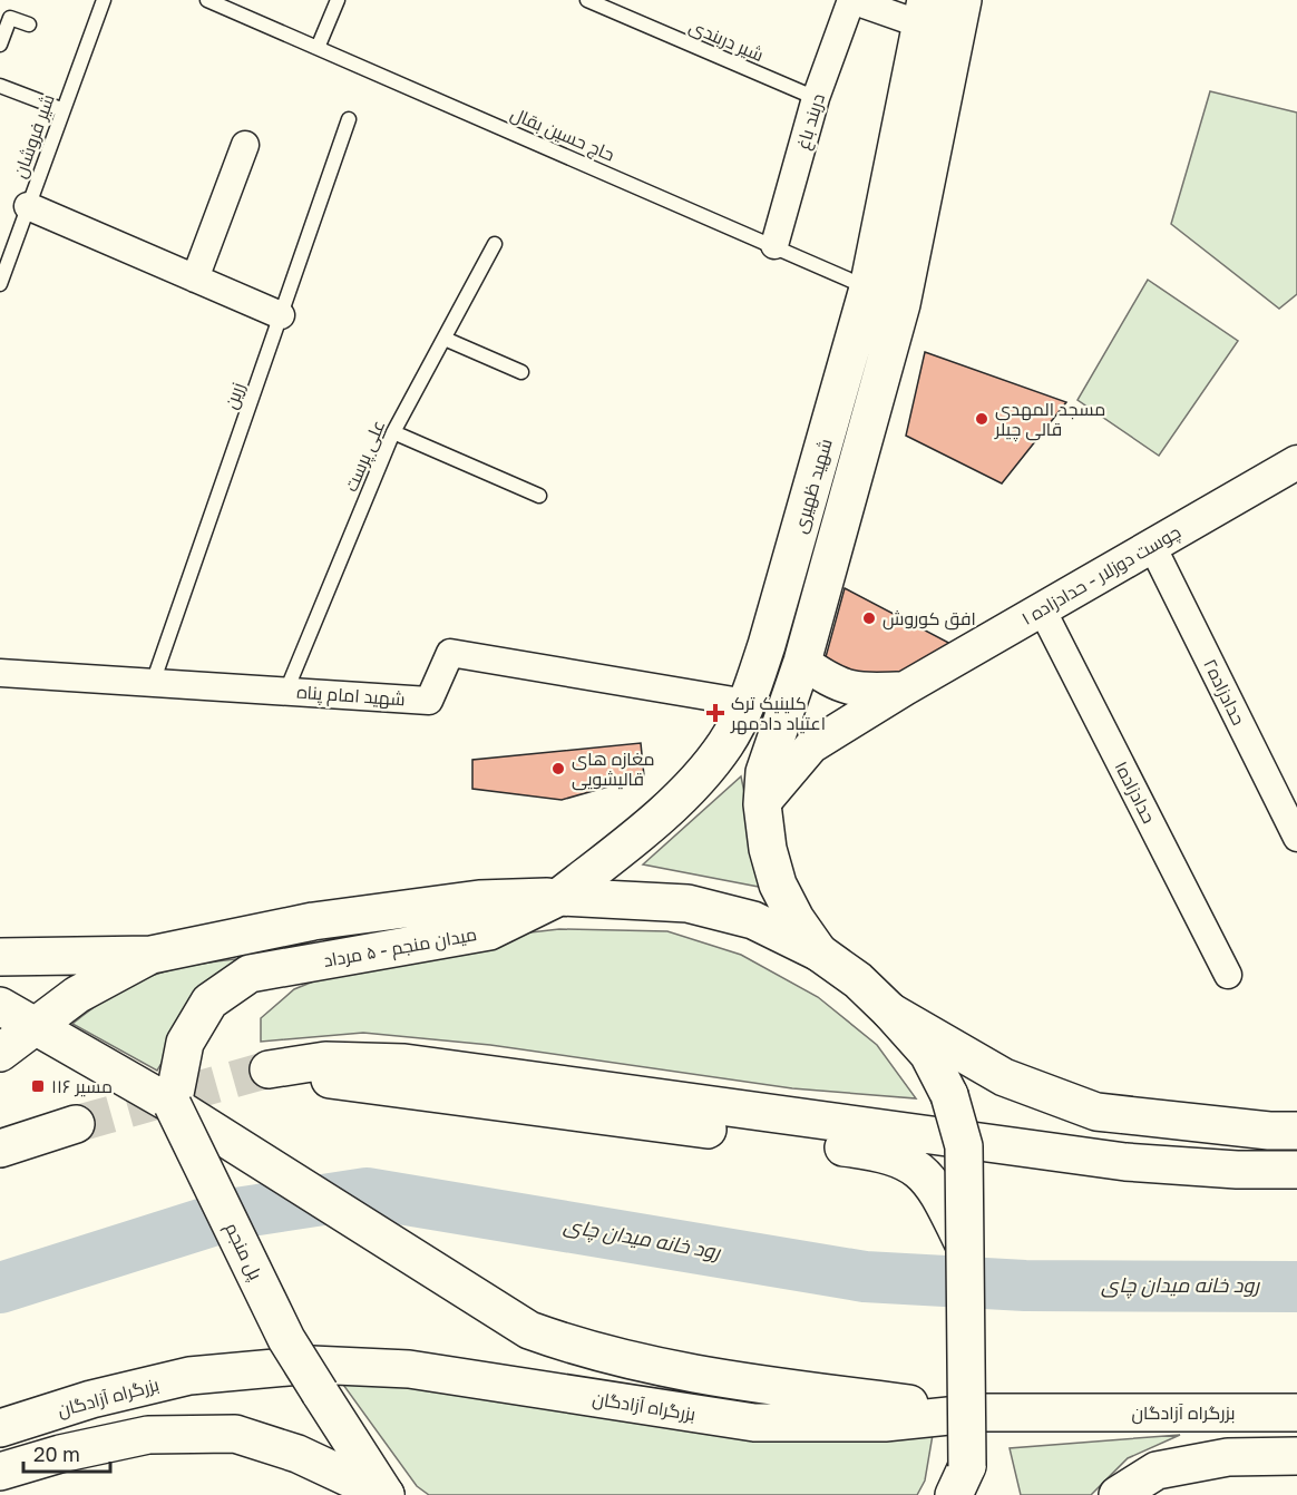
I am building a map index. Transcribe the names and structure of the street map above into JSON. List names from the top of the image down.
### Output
{
  "streets": {
    "main road": [
      "شهید ظهیری",
      "میدان منجم - ۵ مرداد",
      "پل منجم",
      "بزرگراه آزادگان"
    ],
    "street": [
      "دربند باغ",
      "چوست دوزلار - حدادزاده ۱",
      "حدادزاده۲",
      "شهید امام پناه",
      "حدادزاده۱"
    ],
    "lane": [
      "شیر دربندی",
      "حاج حسین بقال",
      "شیر فروشان",
      "زرین",
      "علی پرست"
    ]
  },
  "crossings": [
    ["شیر دربندی", "دربند باغ"],
    ["دربند باغ", "حاج حسین بقال"],
    ["دربند باغ", "شهید ظهیری"],
    ["حاج حسین بقال", "شهید ظهیری"],
    ["زرین", "شهید امام پناه"],
    ["علی پرست", "شهید امام پناه"],
    ["شهید ظهیری", "چوست دوزلار - حدادزاده ۱"],
    ["شهید ظهیری", "شهید امام پناه"],
    ["شهید ظهیری", "میدان منجم - ۵ مرداد"],
    ["چوست دوزلار - حدادزاده ۱", "حدادزاده۲"],
    ["چوست دوزلار - حدادزاده ۱", "حدادزاده۱"],
    ["میدان منجم - ۵ مرداد", "پل منجم"]
  ],
  "water": ["رود خانه میدان چای"],
  "places": {
    "other": ["مسجد المهدی قالی چیلر", "افق کوروش", "مغازه های قالیشویی"],
    "health": ["کلینیک ترک اعتیاد دادمهر"],
    "transit": ["مسیر ۱۱۶"]
  },
  "scale_bar": "20 m"
}
